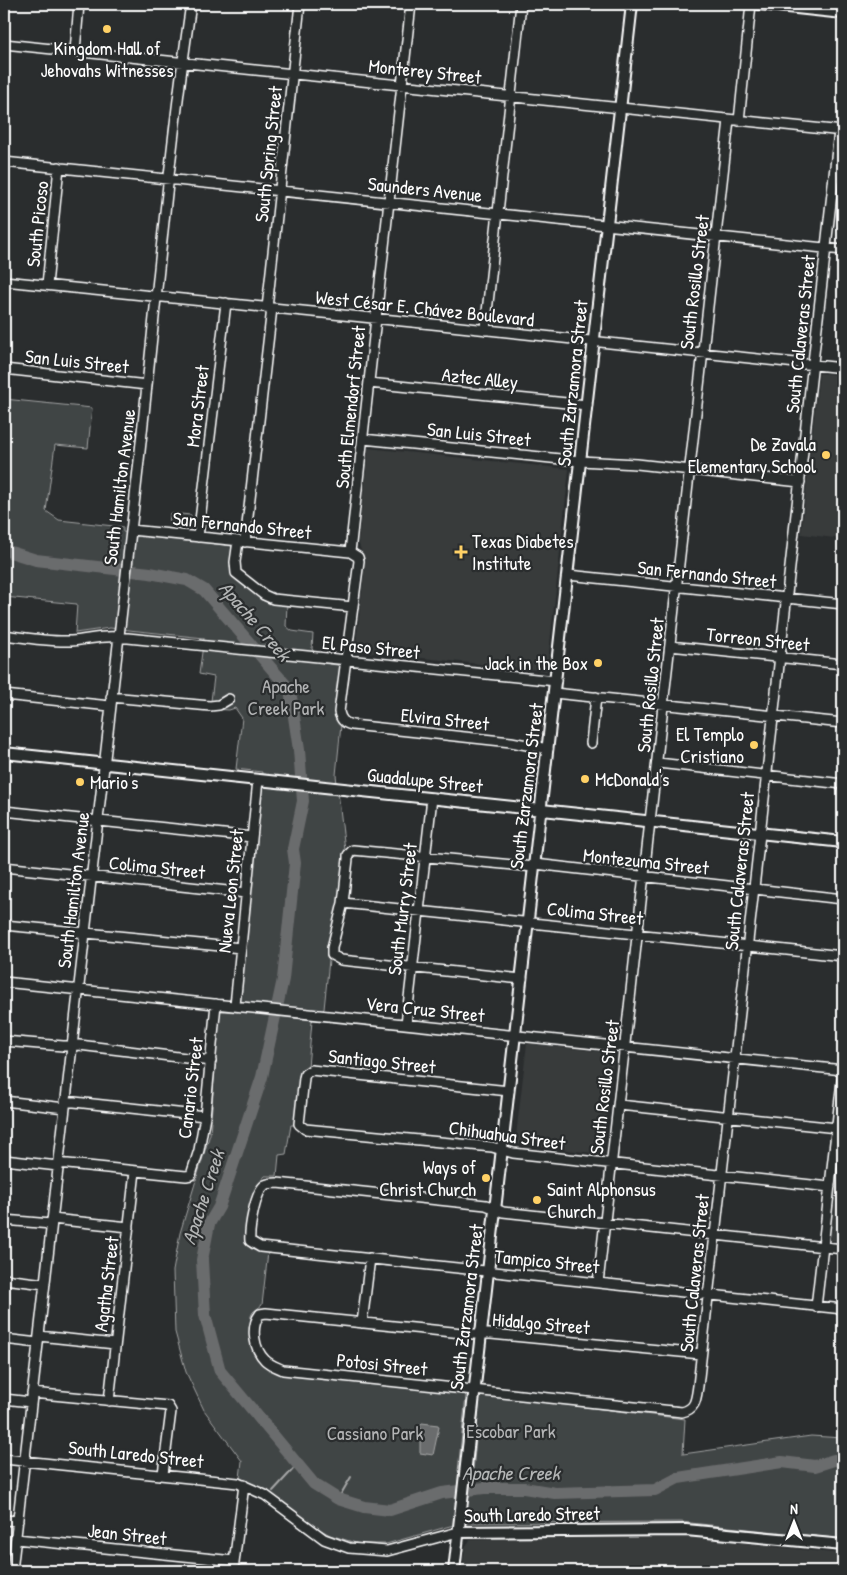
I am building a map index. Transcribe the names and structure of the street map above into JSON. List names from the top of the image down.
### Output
{
  "streets": {
    "main road": ["South Zarzamora Street", "Guadalupe Street", "South Laredo Street"],
    "street": [
      "Monterey Street",
      "South Spring Street",
      "Saunders Avenue",
      "South Picoso",
      "South Rosillo Street",
      "West César E. Chávez Boulevard",
      "South Calaveras Street",
      "San Luis Street",
      "Aztec Alley",
      "Mora Street",
      "South Elmendorf Street",
      "South Hamilton Avenue",
      "San Fernando Street",
      "Torreon Street",
      "El Paso Street",
      "Elvira Street",
      "Montezuma Street",
      "Colima Street",
      "Nueva Leon Street",
      "South Murry Street",
      "Vera Cruz Street",
      "Santiago Street",
      "Canario Street",
      "Chihuahua Street",
      "Tampico Street",
      "Agatha Street",
      "Hidalgo Street",
      "Potosi Street",
      "Jean Street"
    ]
  },
  "crossings": [
    ["Monterey Street", "South Spring Street"],
    ["Monterey Street", "South Rosillo Street"],
    ["Monterey Street", "South Calaveras Street"],
    ["Monterey Street", "South Zarzamora Street"],
    ["Monterey Street", "South Elmendorf Street"],
    ["Monterey Street", "South Hamilton Avenue"],
    ["South Spring Street", "Saunders Avenue"],
    ["South Spring Street", "West César E. Chávez Boulevard"],
    ["South Spring Street", "South Elmendorf Street"],
    ["South Spring Street", "San Fernando Street"],
    ["Saunders Avenue", "South Picoso"],
    ["Saunders Avenue", "South Rosillo Street"],
    ["Saunders Avenue", "South Calaveras Street"],
    ["Saunders Avenue", "South Zarzamora Street"],
    ["Saunders Avenue", "South Elmendorf Street"],
    ["Saunders Avenue", "South Hamilton Avenue"],
    ["South Picoso", "West César E. Chávez Boulevard"],
    ["South Rosillo Street", "West César E. Chávez Boulevard"],
    ["South Rosillo Street", "San Luis Street"],
    ["South Rosillo Street", "San Fernando Street"],
    ["South Rosillo Street", "Torreon Street"],
    ["South Rosillo Street", "Guadalupe Street"],
    ["South Rosillo Street", "Montezuma Street"],
    ["South Rosillo Street", "Colima Street"],
    ["South Rosillo Street", "Vera Cruz Street"],
    ["South Rosillo Street", "Chihuahua Street"],
    ["South Rosillo Street", "Tampico Street"],
    ["West César E. Chávez Boulevard", "South Calaveras Street"],
    ["West César E. Chávez Boulevard", "South Zarzamora Street"],
    ["West César E. Chávez Boulevard", "Mora Street"],
    ["West César E. Chávez Boulevard", "South Elmendorf Street"],
    ["West César E. Chávez Boulevard", "South Hamilton Avenue"],
    ["South Calaveras Street", "San Luis Street"],
    ["South Calaveras Street", "San Fernando Street"],
    ["South Calaveras Street", "Torreon Street"],
    ["South Calaveras Street", "Guadalupe Street"],
    ["South Calaveras Street", "Montezuma Street"],
    ["South Calaveras Street", "Colima Street"],
    ["South Calaveras Street", "Vera Cruz Street"],
    ["South Calaveras Street", "Chihuahua Street"],
    ["South Calaveras Street", "Tampico Street"],
    ["South Calaveras Street", "Hidalgo Street"],
    ["South Calaveras Street", "Potosi Street"],
    ["San Luis Street", "South Zarzamora Street"],
    ["San Luis Street", "South Elmendorf Street"],
    ["San Luis Street", "South Hamilton Avenue"],
    ["Aztec Alley", "South Zarzamora Street"],
    ["Aztec Alley", "South Elmendorf Street"],
    ["South Zarzamora Street", "San Fernando Street"],
    ["South Zarzamora Street", "El Paso Street"],
    ["South Zarzamora Street", "Elvira Street"],
    ["South Zarzamora Street", "Guadalupe Street"],
    ["South Zarzamora Street", "Montezuma Street"],
    ["South Zarzamora Street", "Colima Street"],
    ["South Zarzamora Street", "Vera Cruz Street"],
    ["South Zarzamora Street", "Santiago Street"],
    ["South Zarzamora Street", "Chihuahua Street"],
    ["South Zarzamora Street", "Tampico Street"],
    ["South Zarzamora Street", "Hidalgo Street"],
    ["South Zarzamora Street", "Potosi Street"],
    ["South Zarzamora Street", "South Laredo Street"],
    ["Mora Street", "San Fernando Street"],
    ["South Elmendorf Street", "San Fernando Street"],
    ["South Elmendorf Street", "El Paso Street"],
    ["South Elmendorf Street", "Elvira Street"],
    ["South Hamilton Avenue", "San Fernando Street"],
    ["South Hamilton Avenue", "El Paso Street"],
    ["South Hamilton Avenue", "Guadalupe Street"],
    ["South Hamilton Avenue", "Colima Street"],
    ["South Hamilton Avenue", "Vera Cruz Street"],
    ["South Hamilton Avenue", "South Laredo Street"],
    ["South Hamilton Avenue", "Jean Street"],
    ["Guadalupe Street", "Nueva Leon Street"],
    ["Guadalupe Street", "South Murry Street"],
    ["Montezuma Street", "Colima Street"],
    ["Montezuma Street", "South Murry Street"],
    ["Colima Street", "Nueva Leon Street"],
    ["Colima Street", "South Murry Street"],
    ["Nueva Leon Street", "Vera Cruz Street"],
    ["South Murry Street", "Vera Cruz Street"],
    ["Vera Cruz Street", "Canario Street"],
    ["Santiago Street", "Chihuahua Street"],
    ["Canario Street", "Agatha Street"],
    ["Hidalgo Street", "Potosi Street"]
  ],
  "water": ["Apache Creek"],
  "parks": ["Apache Creek Park", "Escobar Park", "Cassiano Park"],
  "places": {
    "other": [
      "Kingdom Hall of Jehovahs Witnesses",
      "De Zavala Elementary School",
      "Jack in the Box",
      "El Templo Cristiano",
      "McDonald's",
      "Mario's",
      "Ways of Christ Church",
      "Saint Alphonsus Church"
    ],
    "health": ["Texas Diabetes Institute"]
  },
  "north": "top"
}
